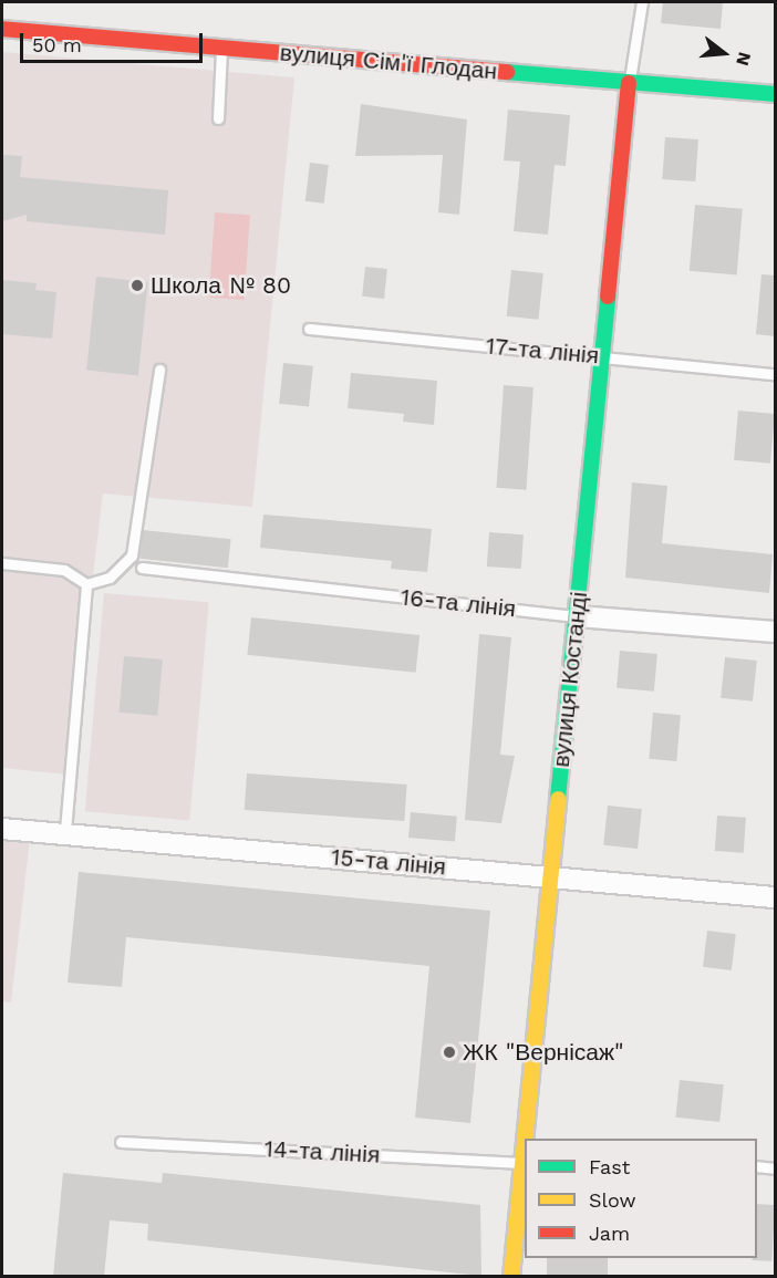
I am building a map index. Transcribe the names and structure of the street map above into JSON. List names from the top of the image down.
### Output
{
  "streets": {
    "street": [
      "вулиця Сім'ї Глодан",
      "16-та лінія",
      "вулиця Костанді",
      "15-та лінія"
    ],
    "lane": ["17-та лінія", "14-та лінія"]
  },
  "crossings": [
    ["вулиця Сім'ї Глодан", "вулиця Костанді"],
    ["17-та лінія", "вулиця Костанді"],
    ["16-та лінія", "вулиця Костанді"],
    ["вулиця Костанді", "15-та лінія"],
    ["вулиця Костанді", "14-та лінія"]
  ],
  "places": ["Школа № 80", "ЖК \"Вернісаж\""],
  "legend": ["Fast", "Slow", "Jam"],
  "scale_bar": "50 m",
  "north": "right"
}
